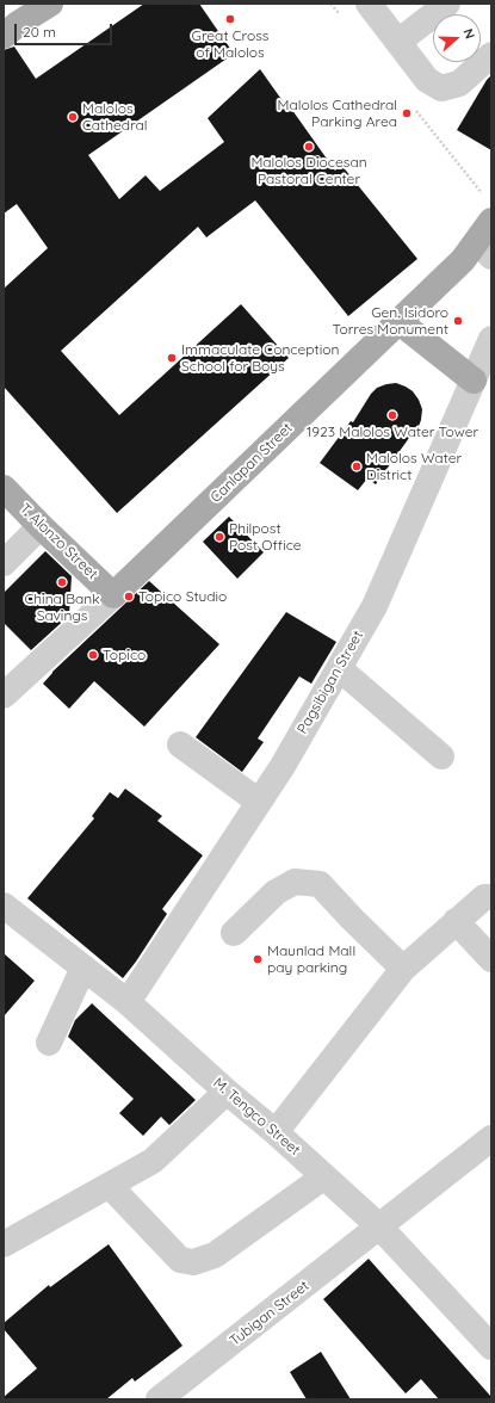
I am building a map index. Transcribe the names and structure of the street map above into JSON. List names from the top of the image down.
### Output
{
  "streets": {
    "main road": ["Canlapan Street", "T. Alonzo Street"],
    "street": ["Pagsibigan Street", "M. Tengco Street", "Tubigan Street"]
  },
  "crossings": [
    ["Canlapan Street", "T. Alonzo Street"],
    ["Pagsibigan Street", "M. Tengco Street"],
    ["M. Tengco Street", "Tubigan Street"]
  ],
  "places": [
    "Great Cross of Malolos",
    "Malolos Cathedral Parking Area",
    "Malolos Cathedral",
    "Malolos Diocesan Pastoral Center",
    "Gen. Isidoro Torres Monument",
    "Immaculate Conception School for Boys",
    "1923 Malolos Water Tower",
    "Malolos Water District",
    "Philpost Post Office",
    "China Bank Savings",
    "Topico Studio",
    "Topico",
    "Maunlad Mall pay parking"
  ],
  "scale_bar": "20 m",
  "north": "right"
}
